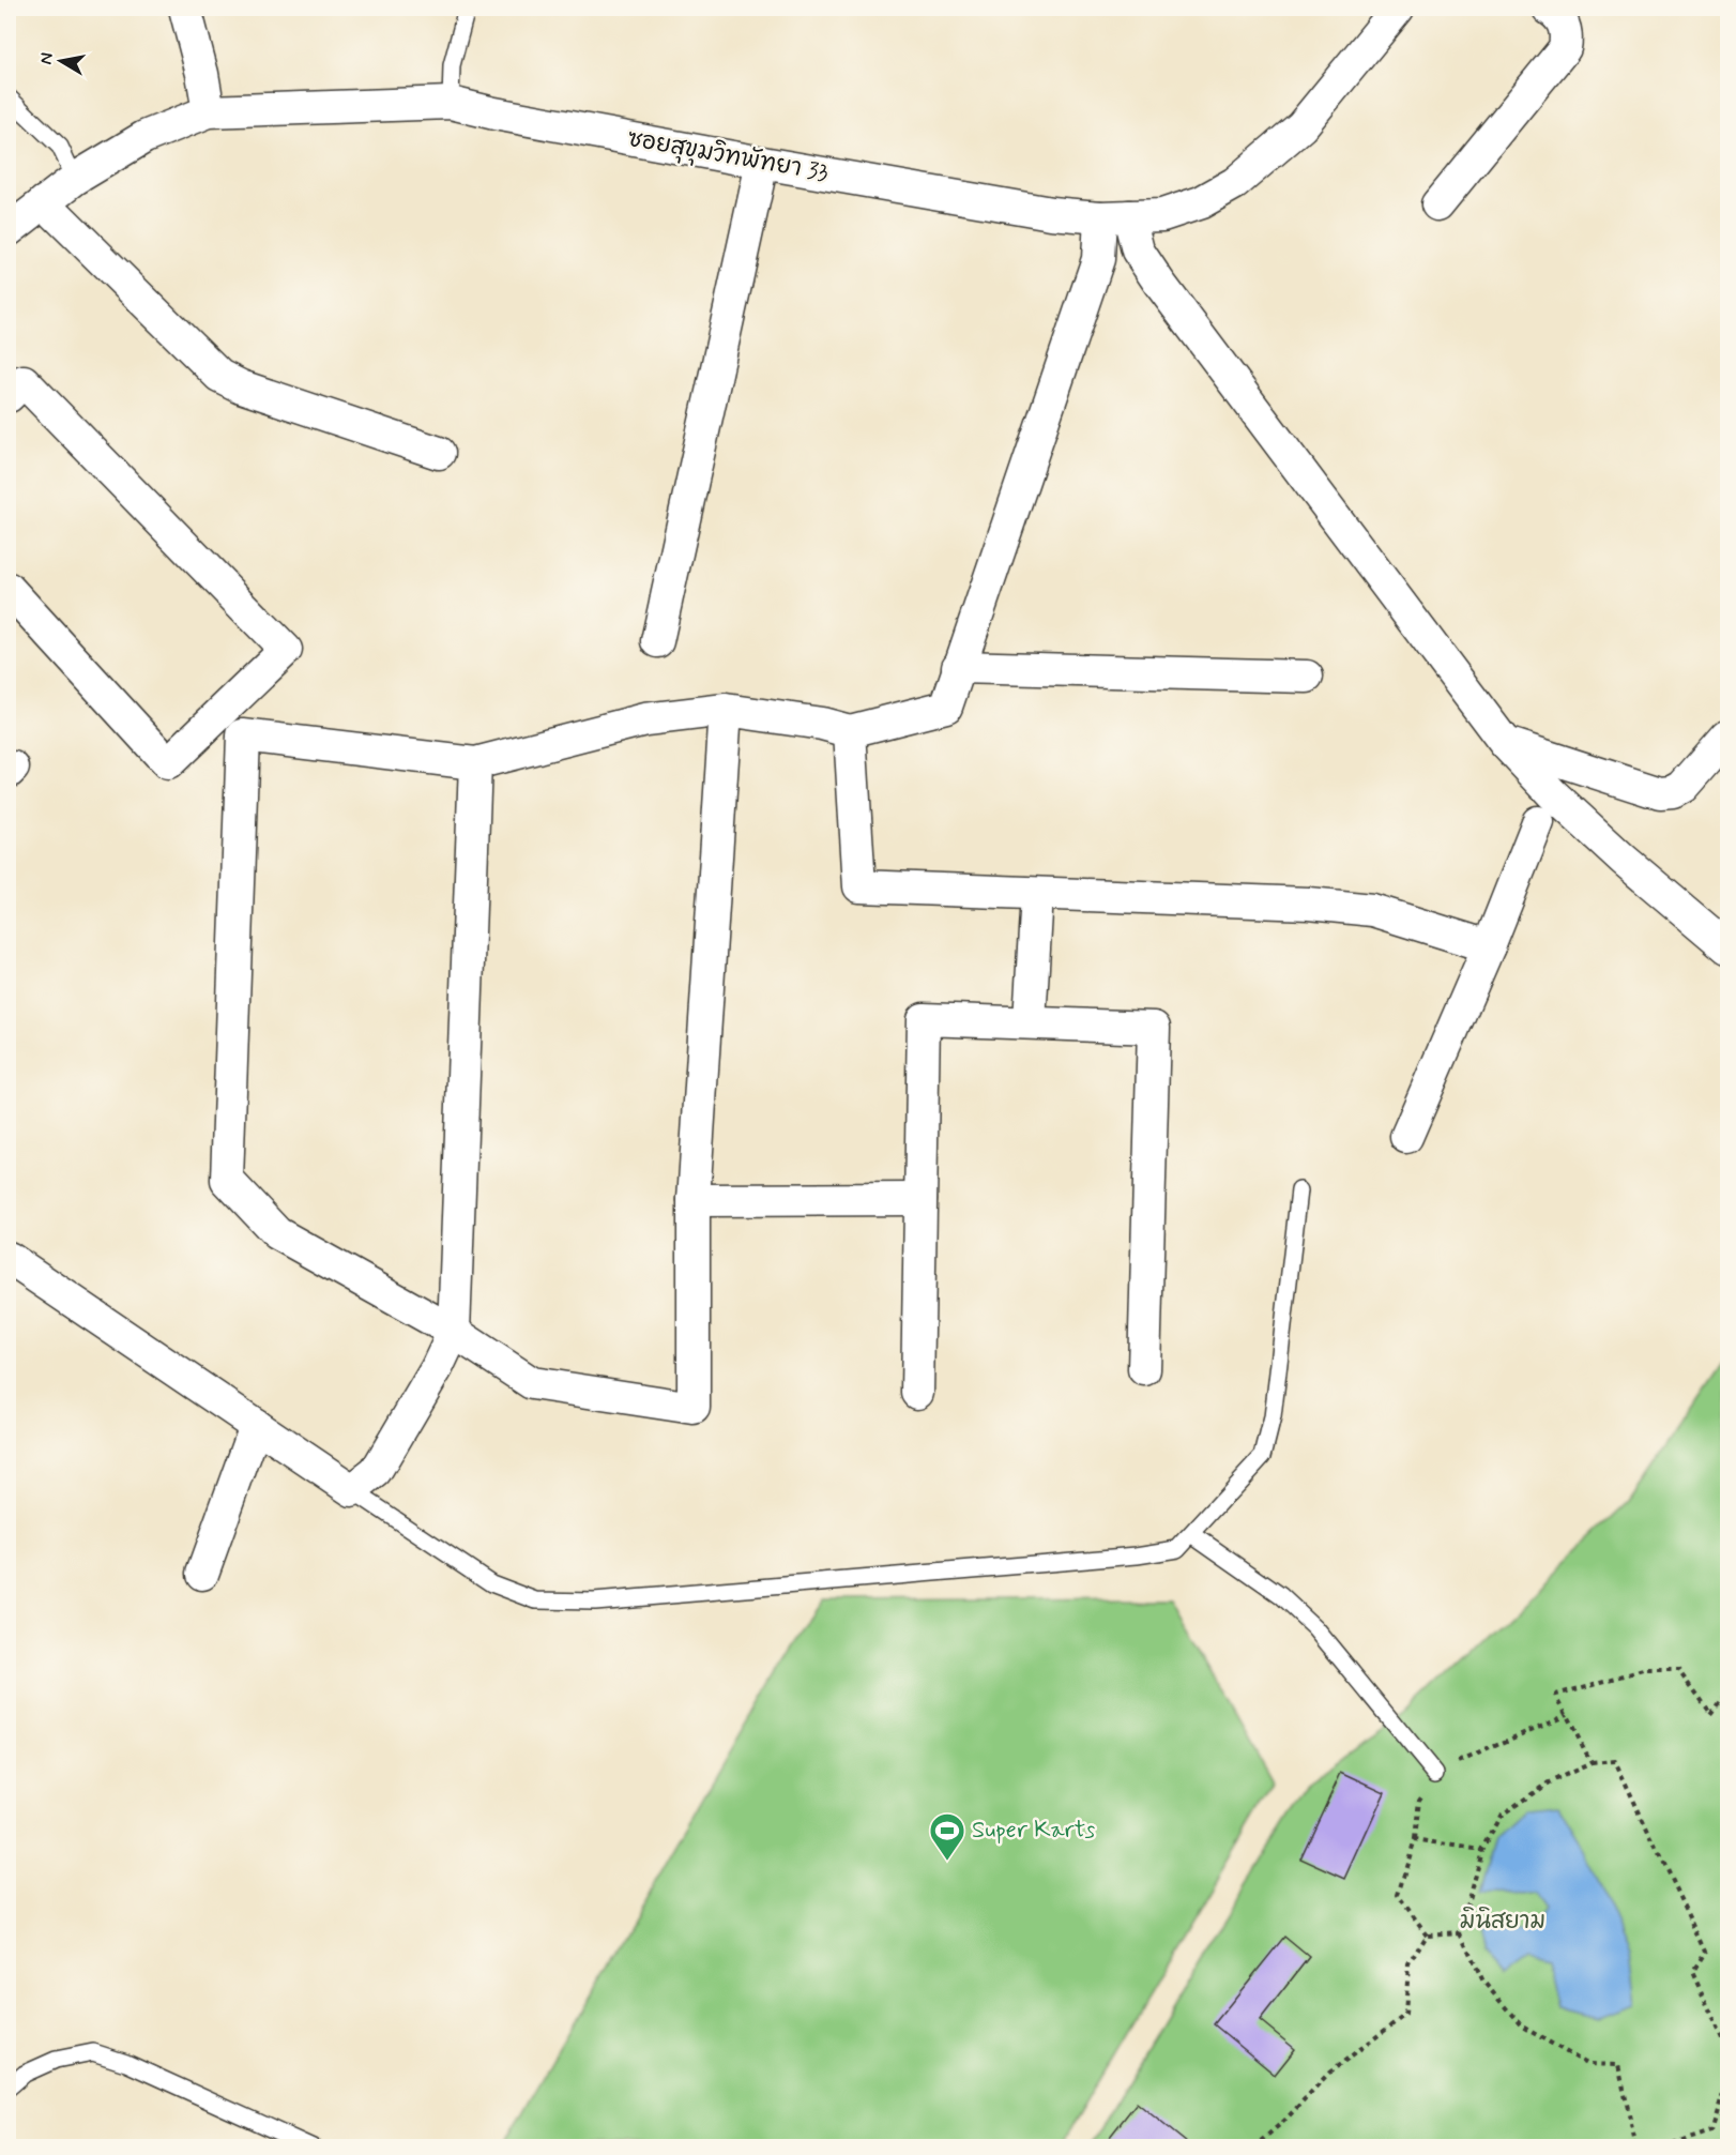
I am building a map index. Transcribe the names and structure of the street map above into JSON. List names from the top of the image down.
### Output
{
  "streets": {
    "street": ["ซอยสุขุมวิทพัทยา 33"]
  },
  "parks": ["มินิสยาม"],
  "places": {
    "sports": ["Super Karts"]
  },
  "north": "left"
}
